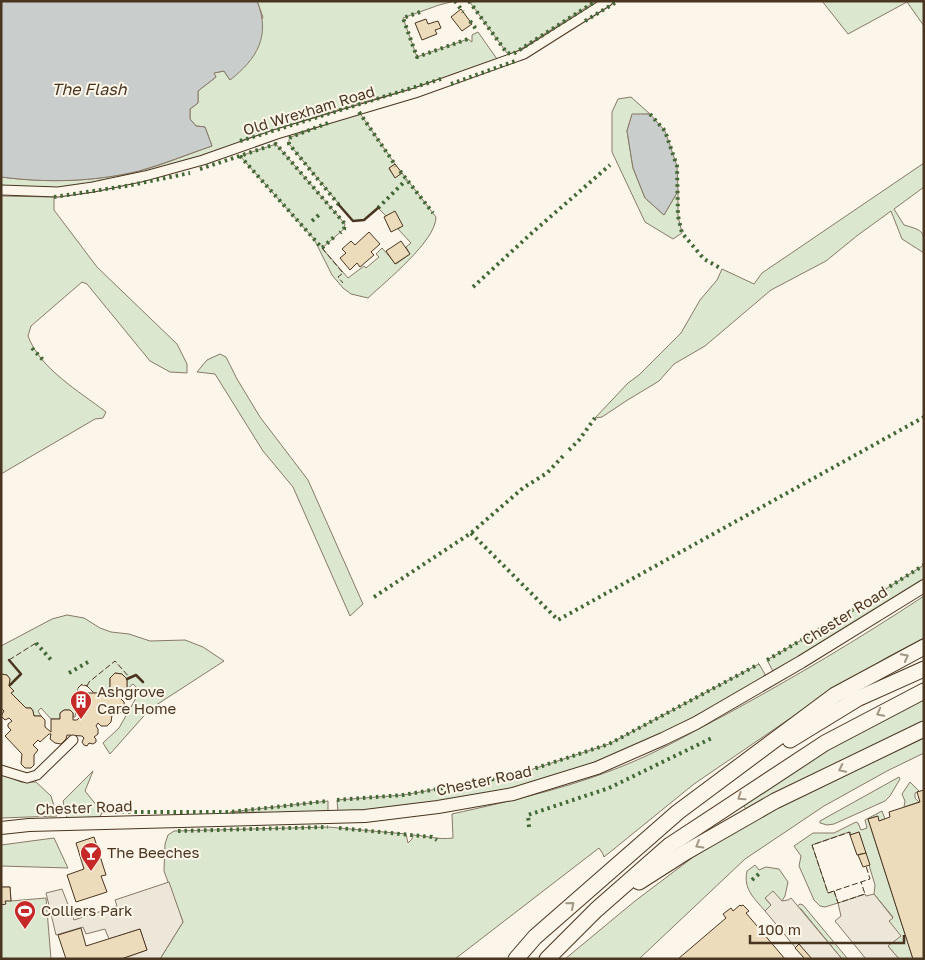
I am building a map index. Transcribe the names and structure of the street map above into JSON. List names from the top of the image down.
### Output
{
  "streets": {
    "main road": ["Chester Road"],
    "street": ["Old Wrexham Road"]
  },
  "water": ["The Flash"],
  "places": {
    "building": ["Ashgrove Care Home"],
    "bar": ["The Beeches"],
    "sports": ["Colliers Park"]
  },
  "scale_bar": "100 m"
}
